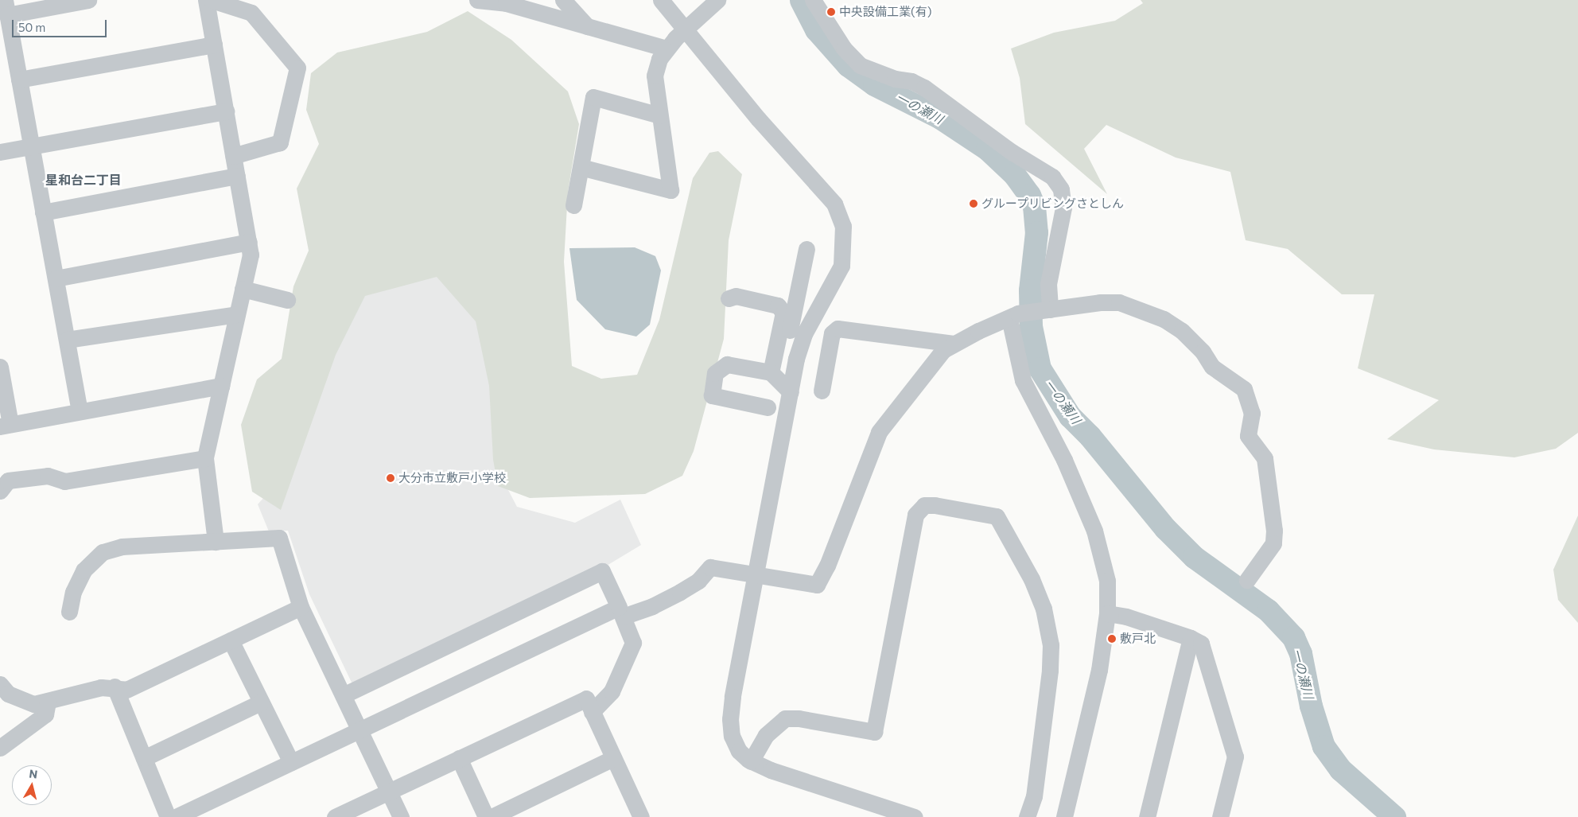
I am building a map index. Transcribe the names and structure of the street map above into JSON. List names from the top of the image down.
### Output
{
  "districts": ["星和台二丁目"],
  "water": ["一の瀬川"],
  "places": [
    "中央設備工業(有)",
    "グループリビングさとしん",
    "大分市立敷戸小学校",
    "敷戸北"
  ],
  "scale_bar": "50 m",
  "north": "top"
}
